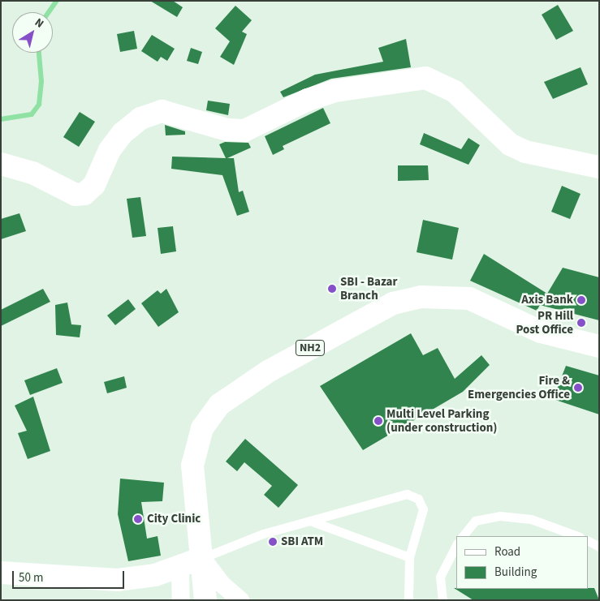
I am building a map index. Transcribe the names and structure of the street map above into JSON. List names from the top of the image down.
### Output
{
  "streets": {
    "main road": ["NH2"]
  },
  "places": [
    "SBI - Bazar Branch",
    "Axis Bank",
    "PR Hill Post Office",
    "Fire & Emergencies Office",
    "Multi Level Parking (under construction)",
    "City Clinic",
    "SBI ATM"
  ],
  "legend": ["Road", "Building"],
  "scale_bar": "50 m",
  "north": "top right"
}
